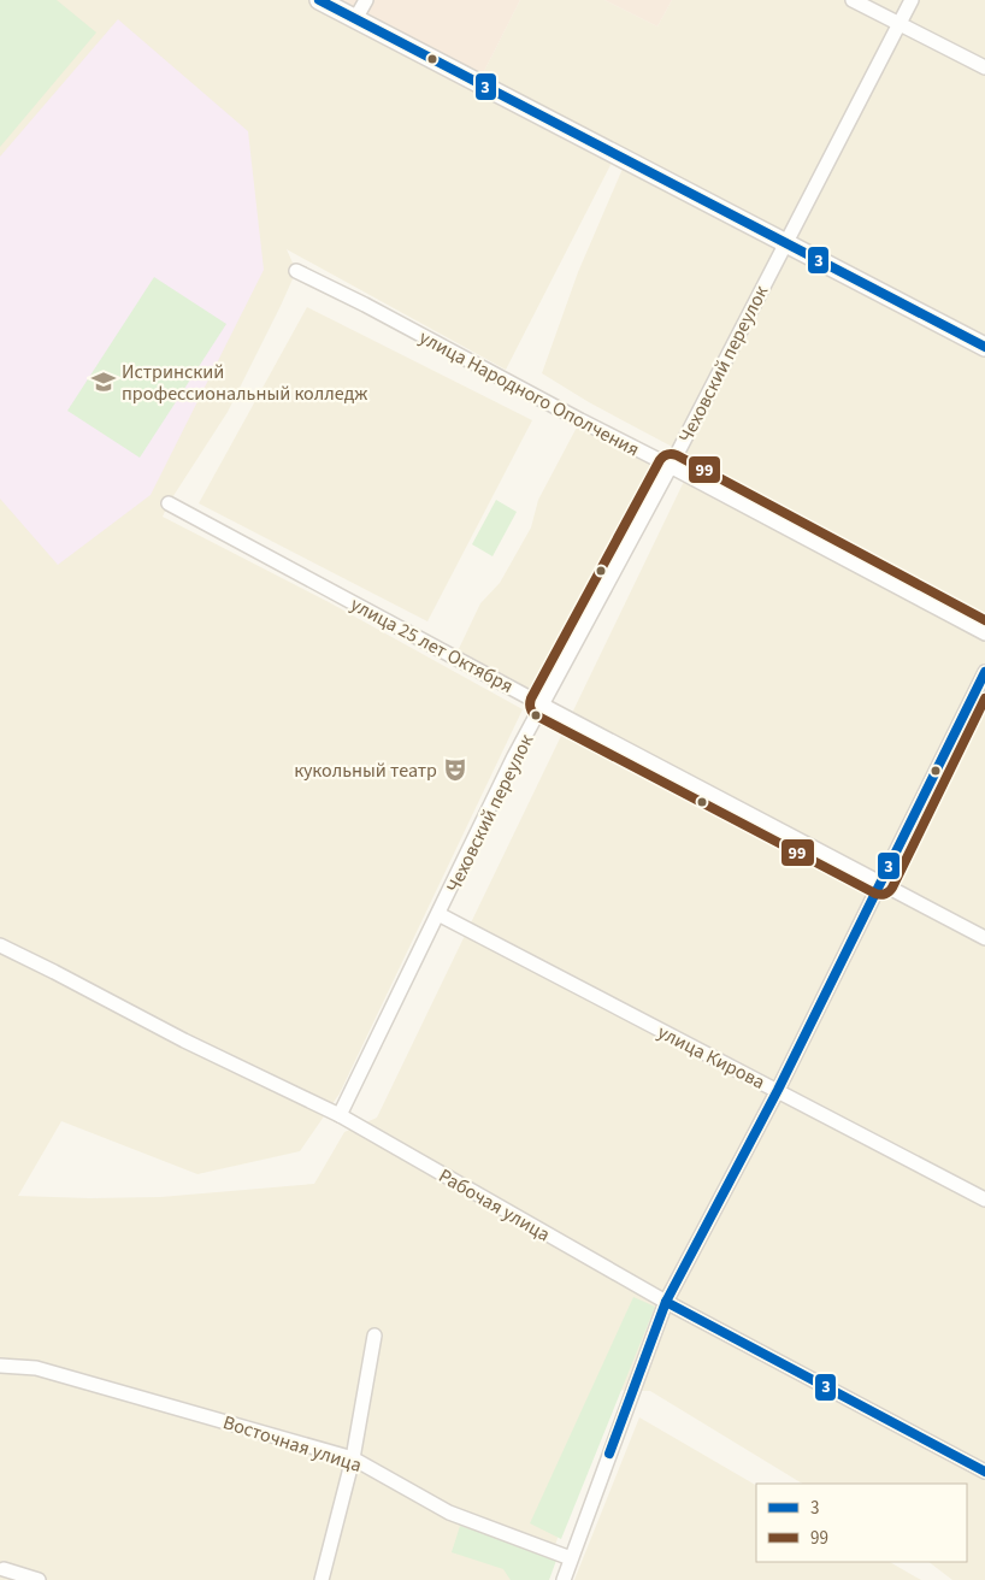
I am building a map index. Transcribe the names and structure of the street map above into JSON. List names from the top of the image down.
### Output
{
  "streets": {
    "street": [
      "Чеховский переулок",
      "улица Народного Ополчения",
      "улица 25 лет Октября",
      "улица Кирова",
      "Рабочая улица",
      "Восточная улица"
    ]
  },
  "crossings": [
    ["Чеховский переулок", "улица Народного Ополчения"],
    ["Чеховский переулок", "улица 25 лет Октября"],
    ["Чеховский переулок", "улица Кирова"],
    ["Чеховский переулок", "Рабочая улица"]
  ],
  "places": {
    "school or university": ["Истринский профессиональный колледж"],
    "theatre": ["кукольный театр"]
  },
  "lines": ["transit line 3", "transit line 99"],
  "legend": ["3", "99"]
}
